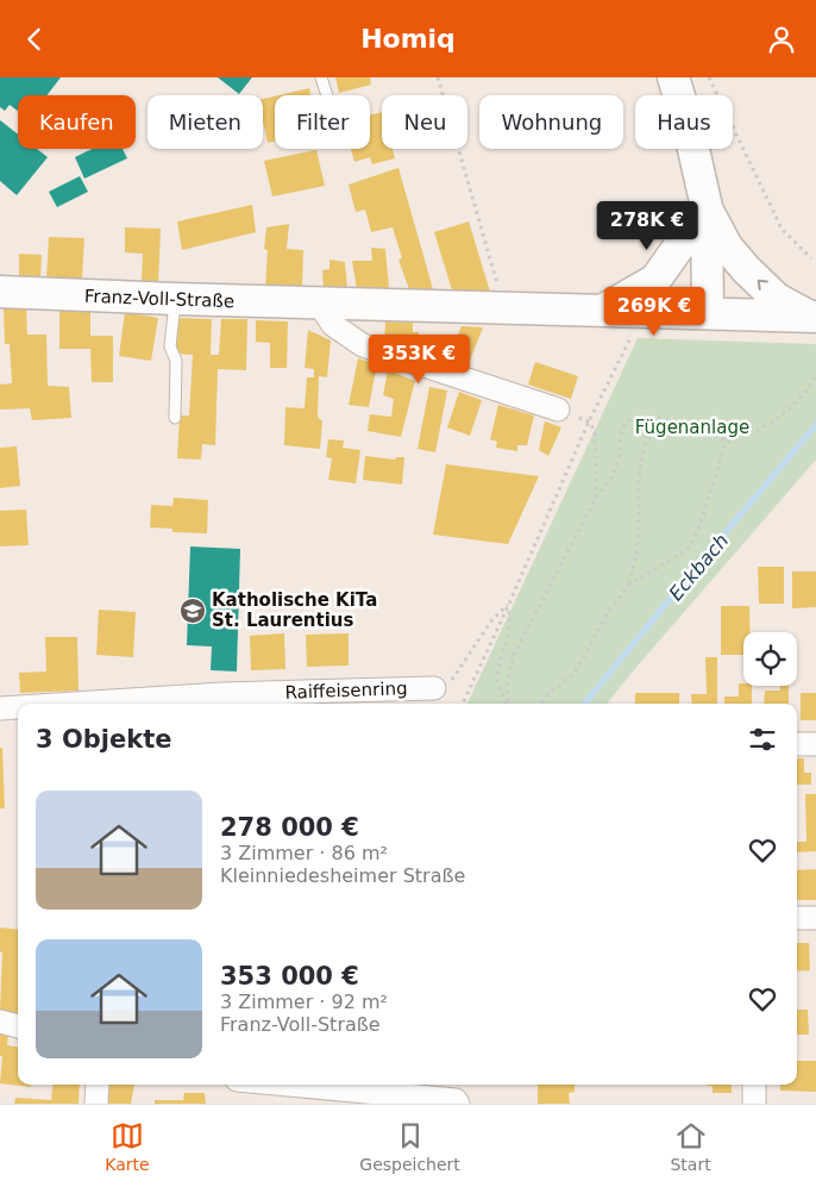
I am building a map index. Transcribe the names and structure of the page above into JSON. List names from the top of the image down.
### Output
{
  "streets": {
    "main road": ["Franz-Voll-Straße"],
    "street": ["Raiffeisenring"]
  },
  "water": ["Eckbach"],
  "parks": ["Fügenanlage"],
  "places": {
    "school or university": ["Katholische KiTa St. Laurentius"]
  },
  "page": {
    "header": "Homiq",
    "chip": [
      "Kaufen",
      "Mieten",
      "Filter",
      "Neu",
      "Wohnung",
      "Haus"
    ],
    "price": ["278K €", "269K €", "353K €"],
    "heading": "3 Objekte",
    "list": [
      {
        "name": "278 000 €",
        "note": "3 Zimmer · 86 m² · Kleinniedesheimer Straße"
      },
      {
        "name": "353 000 €",
        "note": "3 Zimmer · 92 m² · Franz-Voll-Straße"
      }
    ],
    "tabs": ["Karte", "Gespeichert", "Start"]
  }
}
